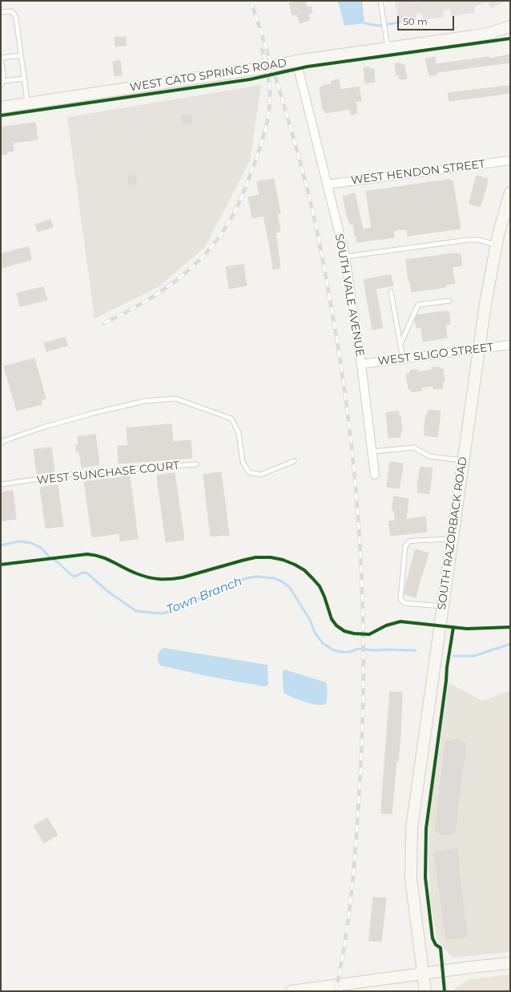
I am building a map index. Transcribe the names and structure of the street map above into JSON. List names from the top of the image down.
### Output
{
  "streets": {
    "main road": ["WEST CATO SPRINGS ROAD", "SOUTH RAZORBACK ROAD"],
    "street": ["WEST HENDON STREET", "SOUTH VALE AVENUE", "WEST SLIGO STREET"],
    "lane": ["WEST SUNCHASE COURT"]
  },
  "crossings": [
    ["WEST CATO SPRINGS ROAD", "SOUTH VALE AVENUE"],
    ["WEST HENDON STREET", "SOUTH VALE AVENUE"],
    ["SOUTH VALE AVENUE", "WEST SLIGO STREET"],
    ["WEST SLIGO STREET", "SOUTH RAZORBACK ROAD"]
  ],
  "water": ["Town Branch"],
  "scale_bar": "50 m"
}
